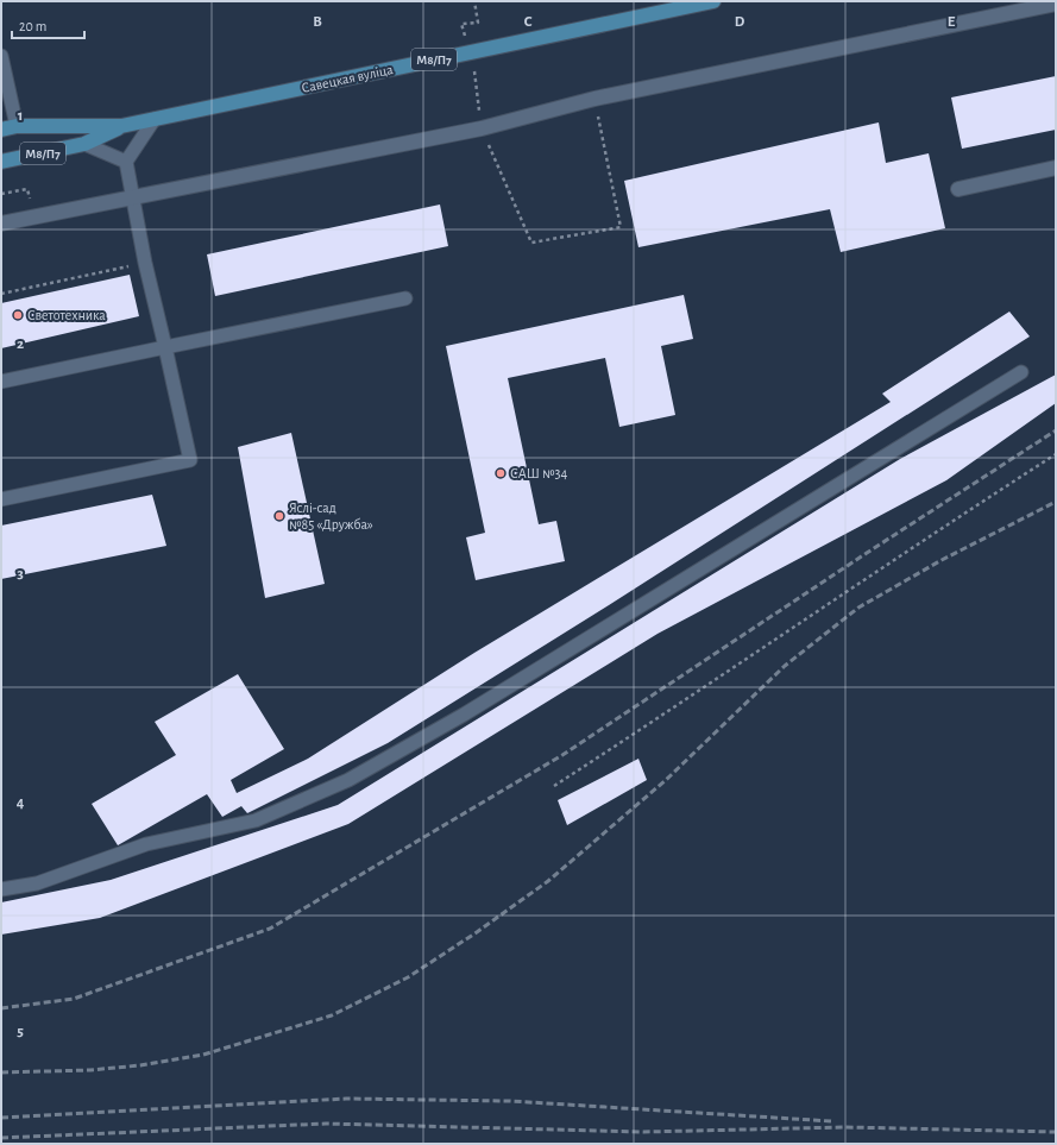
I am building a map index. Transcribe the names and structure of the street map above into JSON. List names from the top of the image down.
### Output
{
  "streets": {
    "main road": ["М8/П7", "Савецкая вуліца"]
  },
  "places": ["Светотехника", "САШ №34", "Яслі-сад №85 «Дружба»"],
  "scale_bar": "20 m",
  "grid": {
    "columns": [
      "B",
      "C",
      "D",
      "E"
    ],
    "rows": [
      "1",
      "2",
      "3",
      "4",
      "5"
    ]
  }
}
